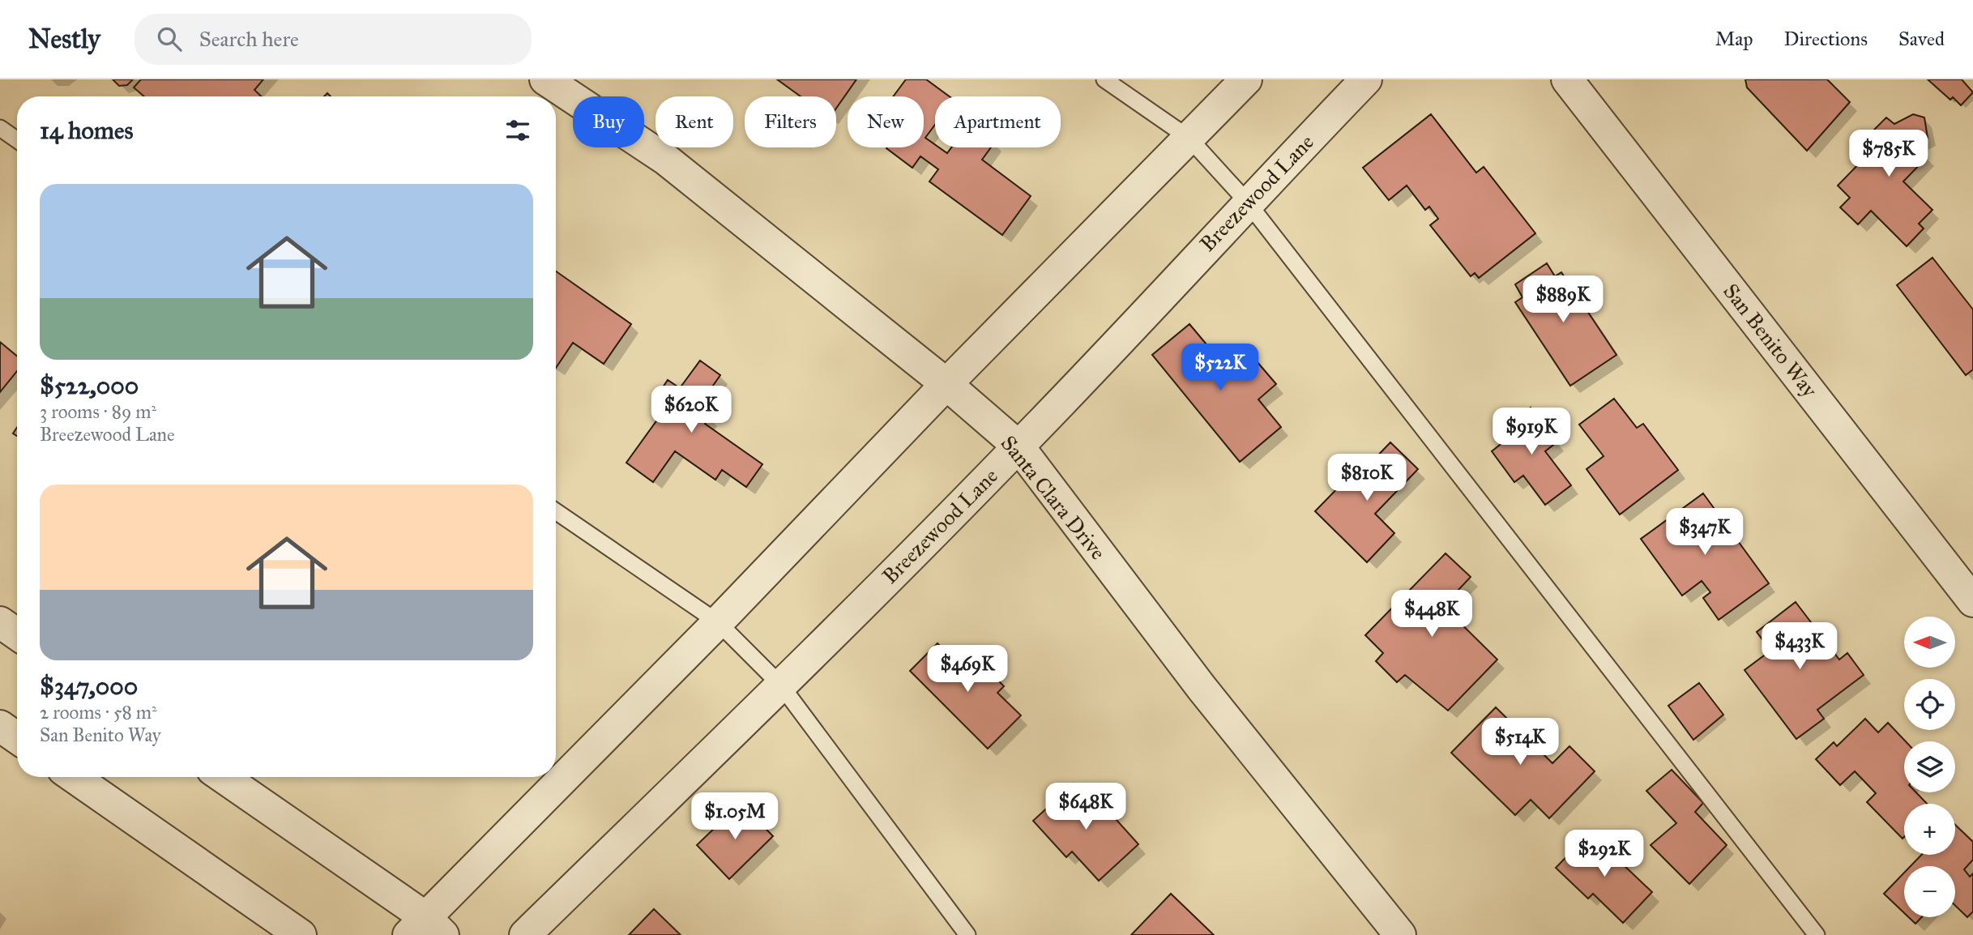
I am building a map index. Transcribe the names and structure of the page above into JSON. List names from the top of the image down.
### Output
{
  "streets": {
    "street": ["Breezewood Lane", "San Benito Way", "Santa Clara Drive"]
  },
  "crossings": [
    ["Breezewood Lane", "Santa Clara Drive"]
  ],
  "north": "left",
  "page": {
    "header": "Nestly",
    "search": "Search here",
    "nav": ["Map", "Directions", "Saved"],
    "chip": [
      "Buy",
      "Rent",
      "Filters",
      "New",
      "Apartment"
    ],
    "heading": "14 homes",
    "price": [
      "$785K",
      "$889K",
      "$522K",
      "$620K",
      "$919K",
      "$810K",
      "$347K",
      "$448K",
      "$433K",
      "$469K",
      "$514K",
      "$648K",
      "$1.05M",
      "$292K"
    ],
    "list": [
      {
        "name": "$522,000",
        "note": "3 rooms · 89 m² · Breezewood Lane"
      },
      {
        "name": "$347,000",
        "note": "2 rooms · 58 m² · San Benito Way"
      }
    ],
    "map_buttons": ["+", "−"]
  }
}
